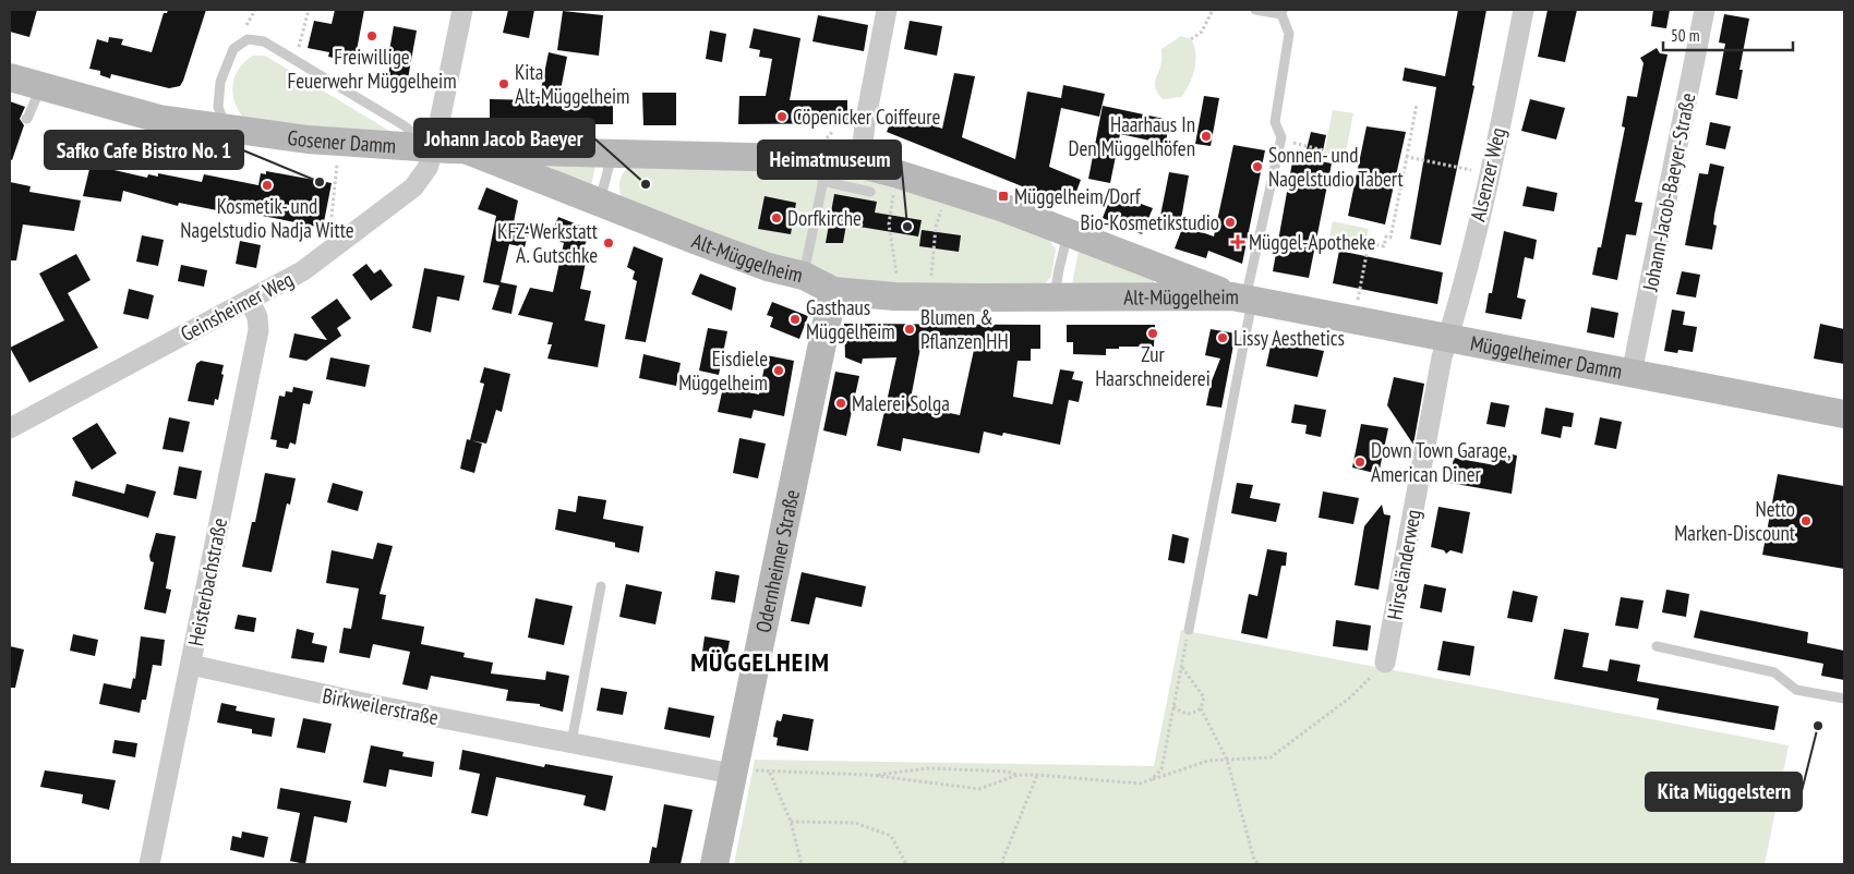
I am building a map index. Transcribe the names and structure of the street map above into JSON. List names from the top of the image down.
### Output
{
  "streets": {
    "main road": [
      "Gosener Damm",
      "Alt-Müggelheim",
      "Müggelheimer Damm",
      "Odernheimer Straße"
    ],
    "street": [
      "Alsenzer Weg",
      "Johann-Jacob-Baeyer-Straße",
      "Geinsheimer Weg",
      "Hirseländerweg",
      "Heisterbachstraße",
      "Birkweilerstraße"
    ]
  },
  "crossings": [
    ["Gosener Damm", "Alt-Müggelheim"],
    ["Gosener Damm", "Geinsheimer Weg"],
    ["Alsenzer Weg", "Müggelheimer Damm"],
    ["Alsenzer Weg", "Hirseländerweg"],
    ["Johann-Jacob-Baeyer-Straße", "Müggelheimer Damm"],
    ["Alt-Müggelheim", "Geinsheimer Weg"],
    ["Alt-Müggelheim", "Müggelheimer Damm"],
    ["Alt-Müggelheim", "Odernheimer Straße"],
    ["Geinsheimer Weg", "Heisterbachstraße"],
    ["Müggelheimer Damm", "Hirseländerweg"],
    ["Odernheimer Straße", "Birkweilerstraße"],
    ["Heisterbachstraße", "Birkweilerstraße"]
  ],
  "districts": ["MÜGGELHEIM"],
  "places": {
    "other": [
      "Freiwillige Feuerwehr Müggelheim",
      "Kita Alt-Müggelheim",
      "Cöpenicker Coiffeure",
      "Haarhaus In Den Müggelhöfen",
      "Sonnen- und Nagelstudio Tabert",
      "Safko Cafe Bistro No. 1",
      "Johann Jacob Baeyer",
      "Kosmetik- und Nagelstudio Nadja Witte",
      "Dorfkirche",
      "Bio-Kosmetikstudio",
      "Heimatmuseum",
      "KFZ-Werkstatt A. Gutschke",
      "Gasthaus Müggelheim",
      "Blumen & Pflanzen HH",
      "Zur Haarschneiderei",
      "Lissy Aesthetics",
      "Eisdiele Müggelheim",
      "Malerei Solga",
      "Down Town Garage, American Diner",
      "Netto Marken-Discount",
      "Kita Müggelstern"
    ],
    "transit": ["Müggelheim/Dorf"],
    "health": ["Müggel-Apotheke"]
  },
  "scale_bar": "50 m"
}
